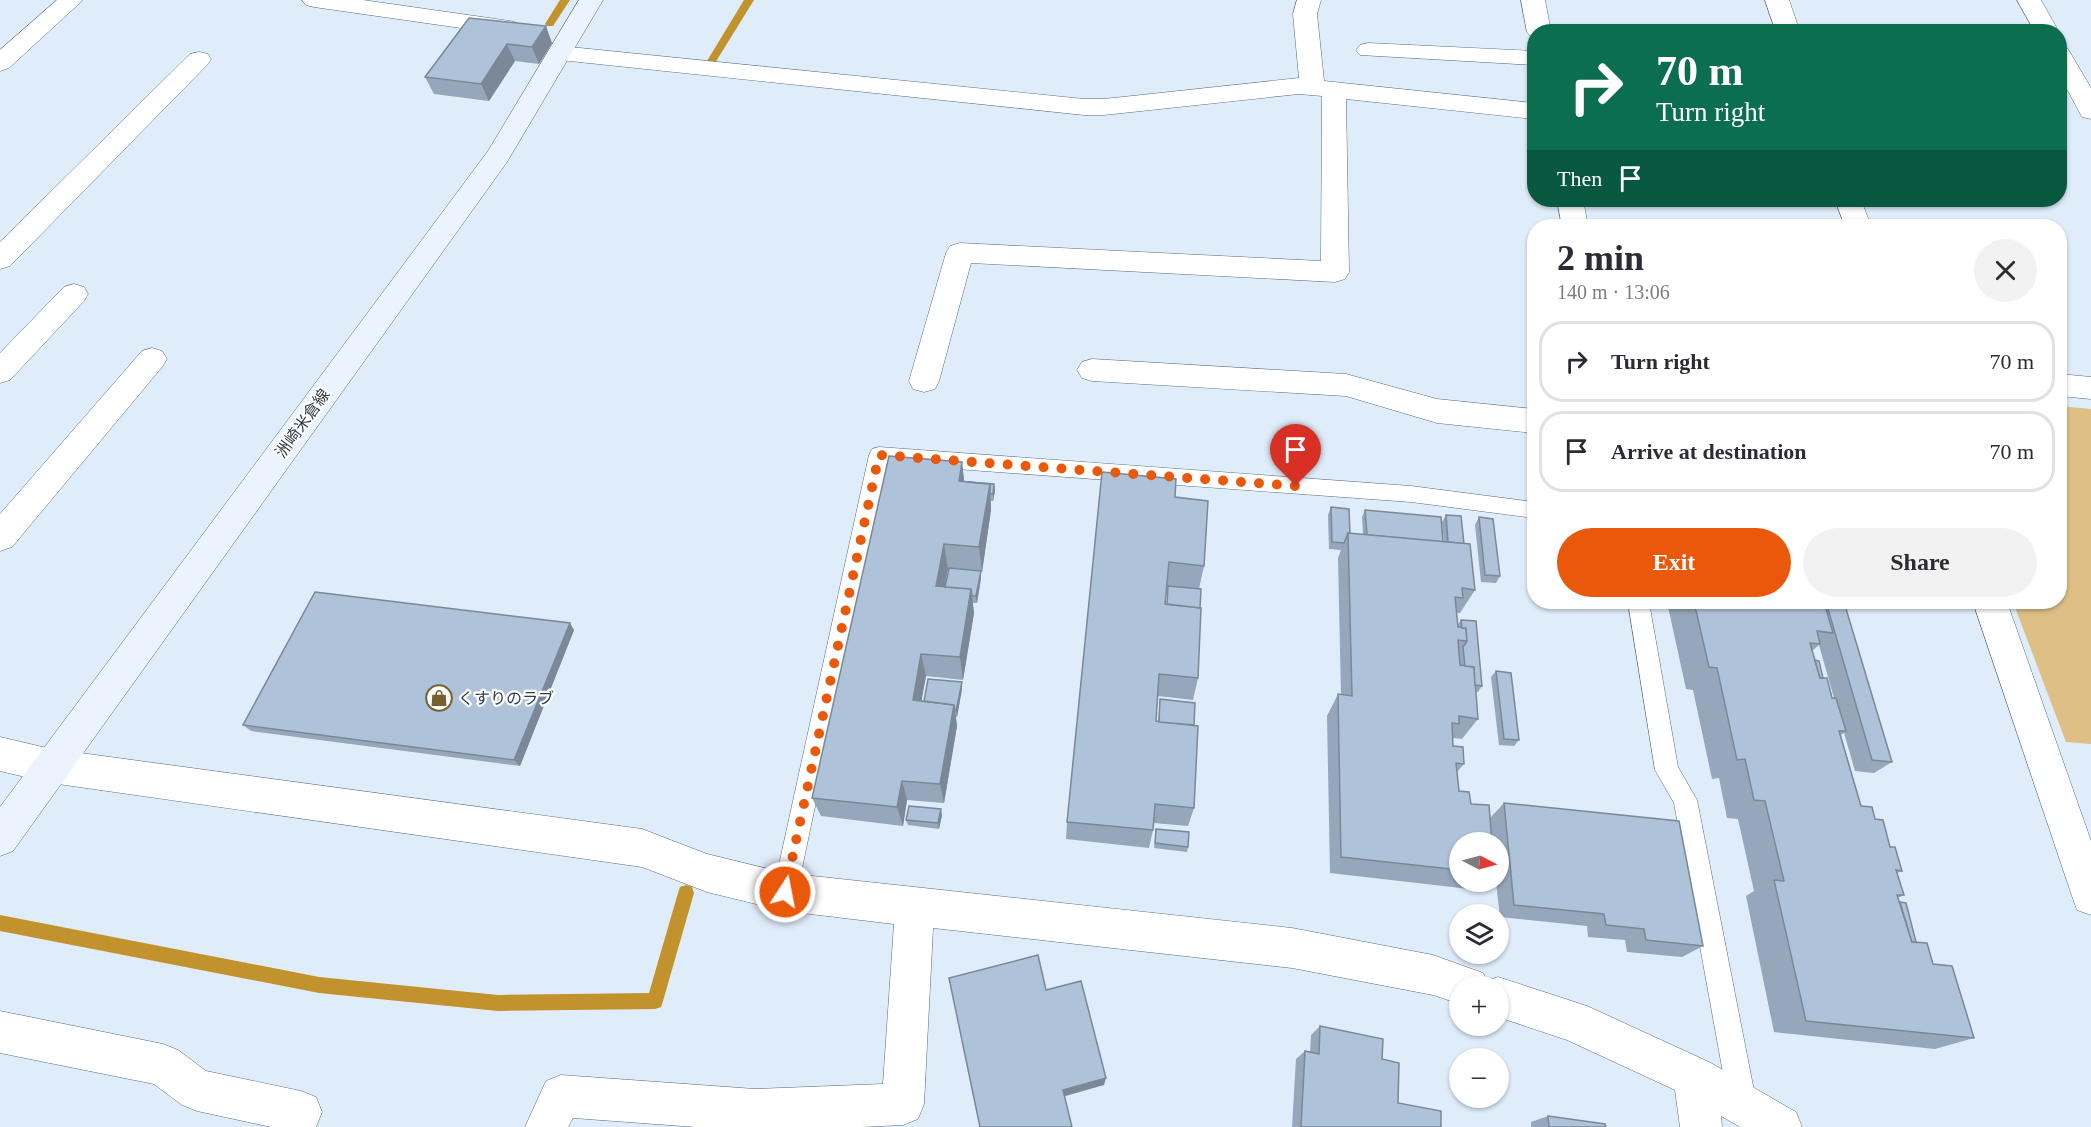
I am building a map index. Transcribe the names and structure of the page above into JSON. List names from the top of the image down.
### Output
{
  "streets": {
    "main road": ["洲崎米倉線"]
  },
  "places": {
    "shop": ["くすりのラブ"]
  },
  "north": "right",
  "page": {
    "turn": ["70 m", "Turn right"],
    "then": "Then",
    "heading": ["2 min", "140 m · 13:06"],
    "list": [
      {
        "name": "Turn right",
        "value": "70 m"
      },
      {
        "name": "Arrive at destination",
        "value": "70 m"
      }
    ],
    "buttons": ["Exit", "Share"],
    "map_buttons": ["+", "−"]
  }
}
